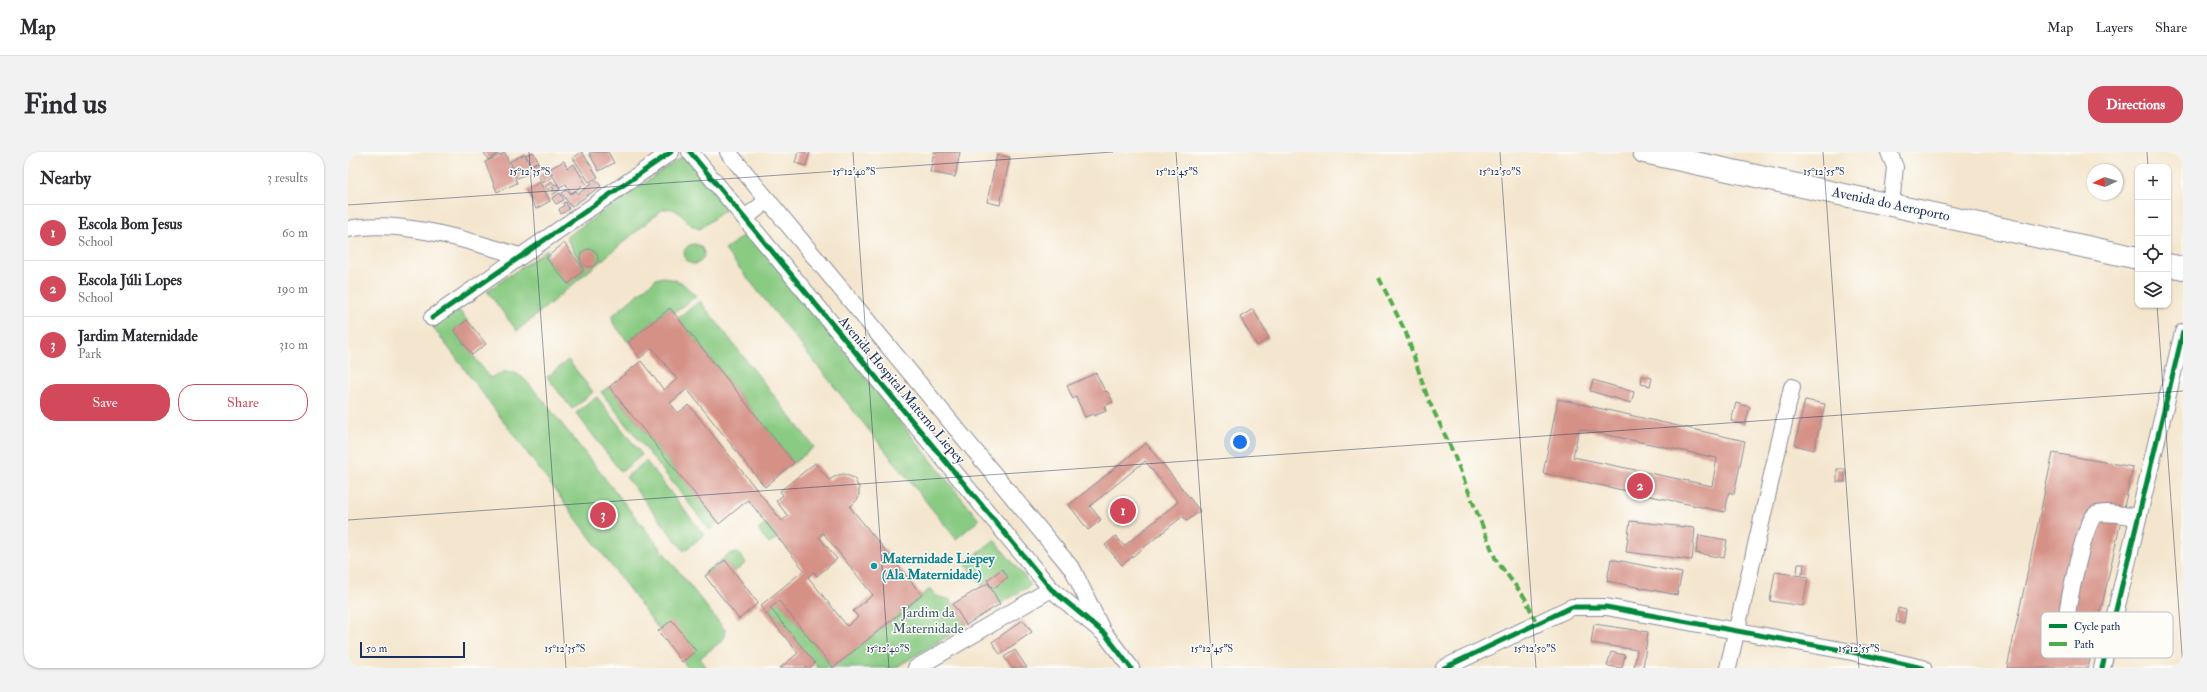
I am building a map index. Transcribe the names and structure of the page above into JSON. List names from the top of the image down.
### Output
{
  "streets": {
    "main road": ["Avenida do Aeroporto"],
    "street": ["Avenida Hospital Materno Liepey"]
  },
  "parks": ["Jardim da Maternidade"],
  "places": ["Maternidade Liepey (Ala Maternidade)"],
  "legend": ["Cycle path", "Path"],
  "scale_bar": "50 m",
  "north": "left",
  "page": {
    "header": "Map",
    "nav": ["Map", "Layers", "Share"],
    "buttons": [
      "Directions",
      ["Save", "Share"]
    ],
    "title": "Find us",
    "heading": ["Nearby", "3 results"],
    "map_buttons": ["+", "−"],
    "list": [
      {
        "mark": "1",
        "name": "Escola Bom Jesus",
        "note": "School",
        "value": "60 m"
      },
      {
        "mark": "2",
        "name": "Escola Júli Lopes",
        "note": "School",
        "value": "190 m"
      },
      {
        "mark": "3",
        "name": "Jardim Maternidade",
        "note": "Park",
        "value": "310 m"
      }
    ],
    "pins": ["2", "1", "3"],
    "scale": "50 m"
  },
  "coordinates": [
    "15°12'35\"S",
    "15°12'40\"S",
    "15°12'45\"S",
    "15°12'50\"S",
    "15°12'55\"S"
  ]
}
